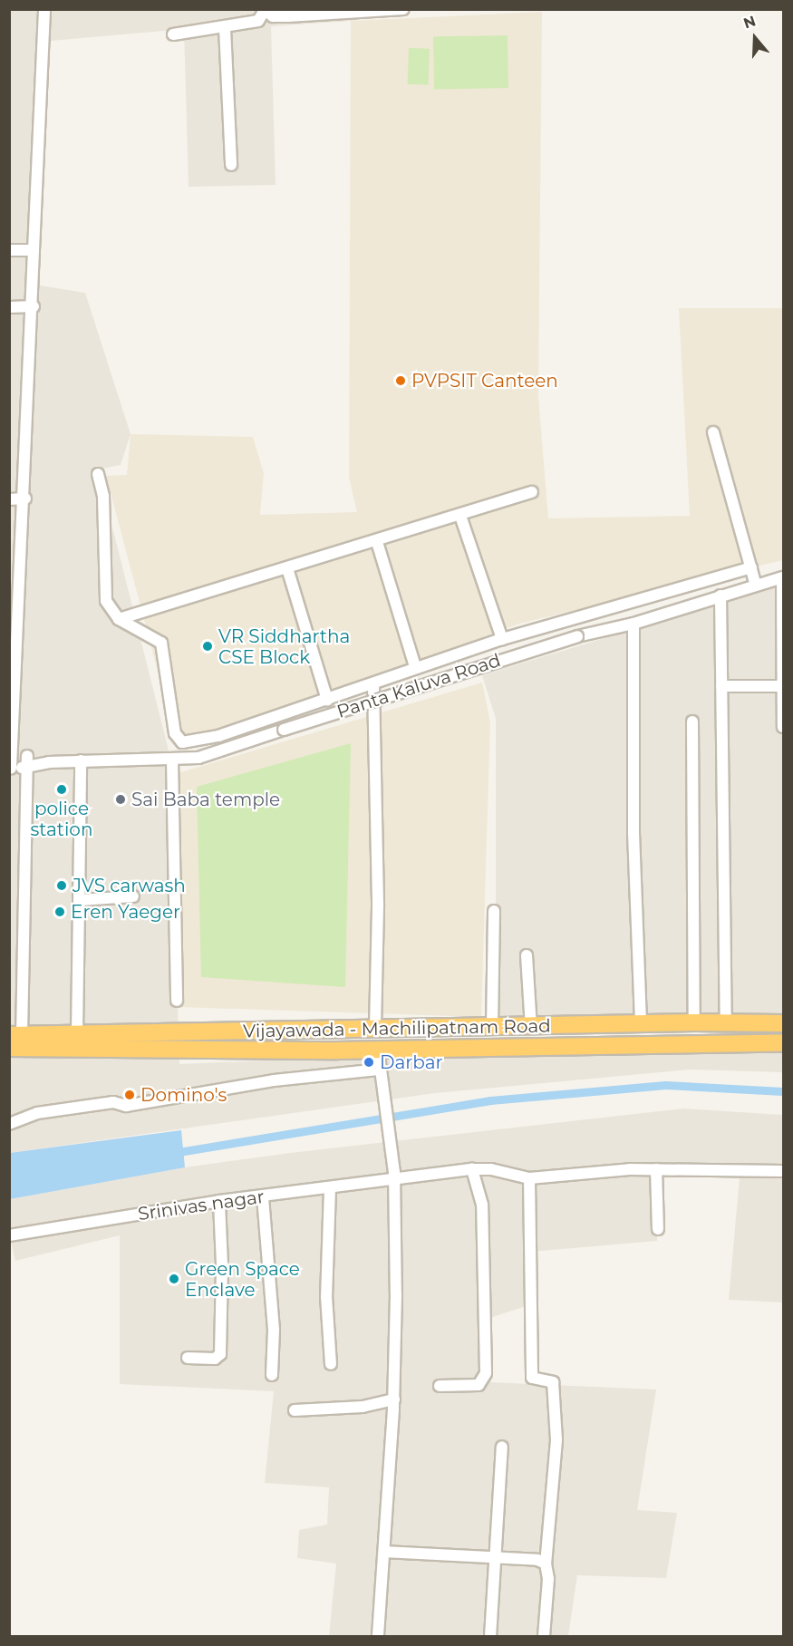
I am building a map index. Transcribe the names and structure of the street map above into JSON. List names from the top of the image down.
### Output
{
  "streets": {
    "highway": ["Vijayawada - Machilipatnam Road"],
    "street": ["Panta Kaluva Road", "Srinivas nagar"]
  },
  "places": [
    "PVPSIT Canteen",
    "VR Siddhartha CSE Block",
    "police station",
    "Sai Baba temple",
    "JVS carwash",
    "Eren Yaeger",
    "Darbar",
    "Domino's",
    "Green Space Enclave"
  ],
  "north": "top"
}
